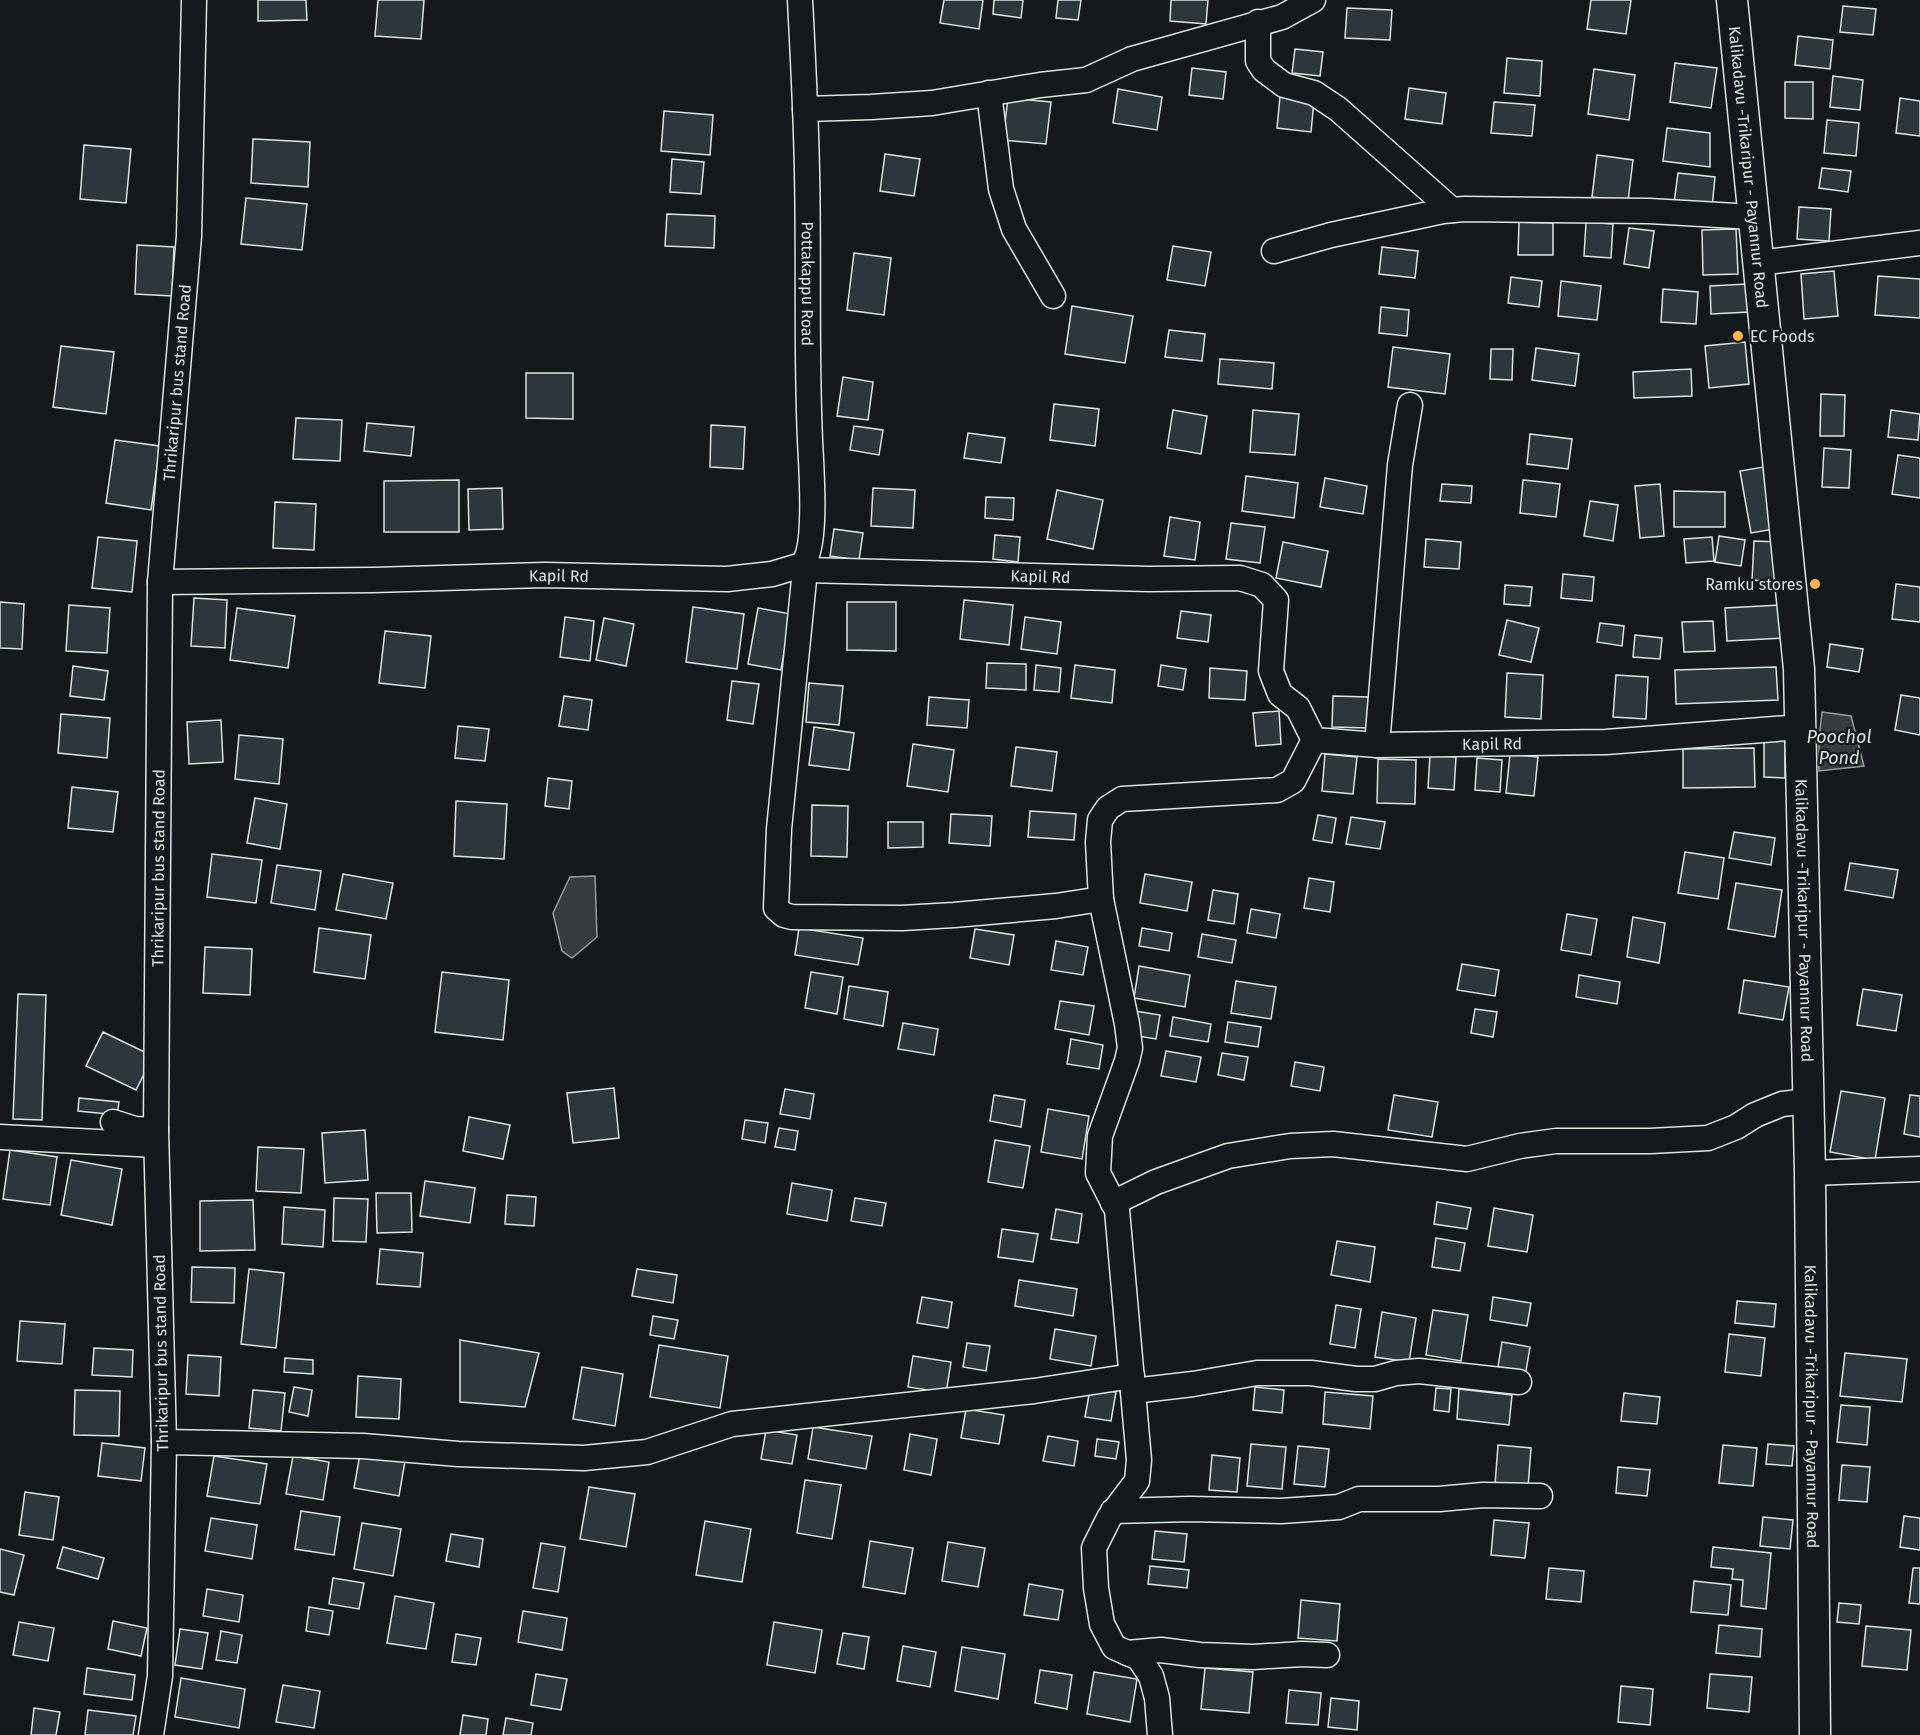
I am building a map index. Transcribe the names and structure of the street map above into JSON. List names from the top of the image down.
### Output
{
  "streets": {
    "main road": ["Kalikadavu -Trikaripur - Payannur Road"],
    "street": ["Pottakappu Road", "Thrikaripur bus stand Road", "Kapil Rd"]
  },
  "crossings": [
    ["Kalikadavu -Trikaripur - Payannur Road", "Kapil Rd"],
    ["Pottakappu Road", "Kapil Rd"],
    ["Thrikaripur bus stand Road", "Kapil Rd"]
  ],
  "water": ["Poochol Pond"],
  "places": ["EC Foods", "Ramku stores"]
}
